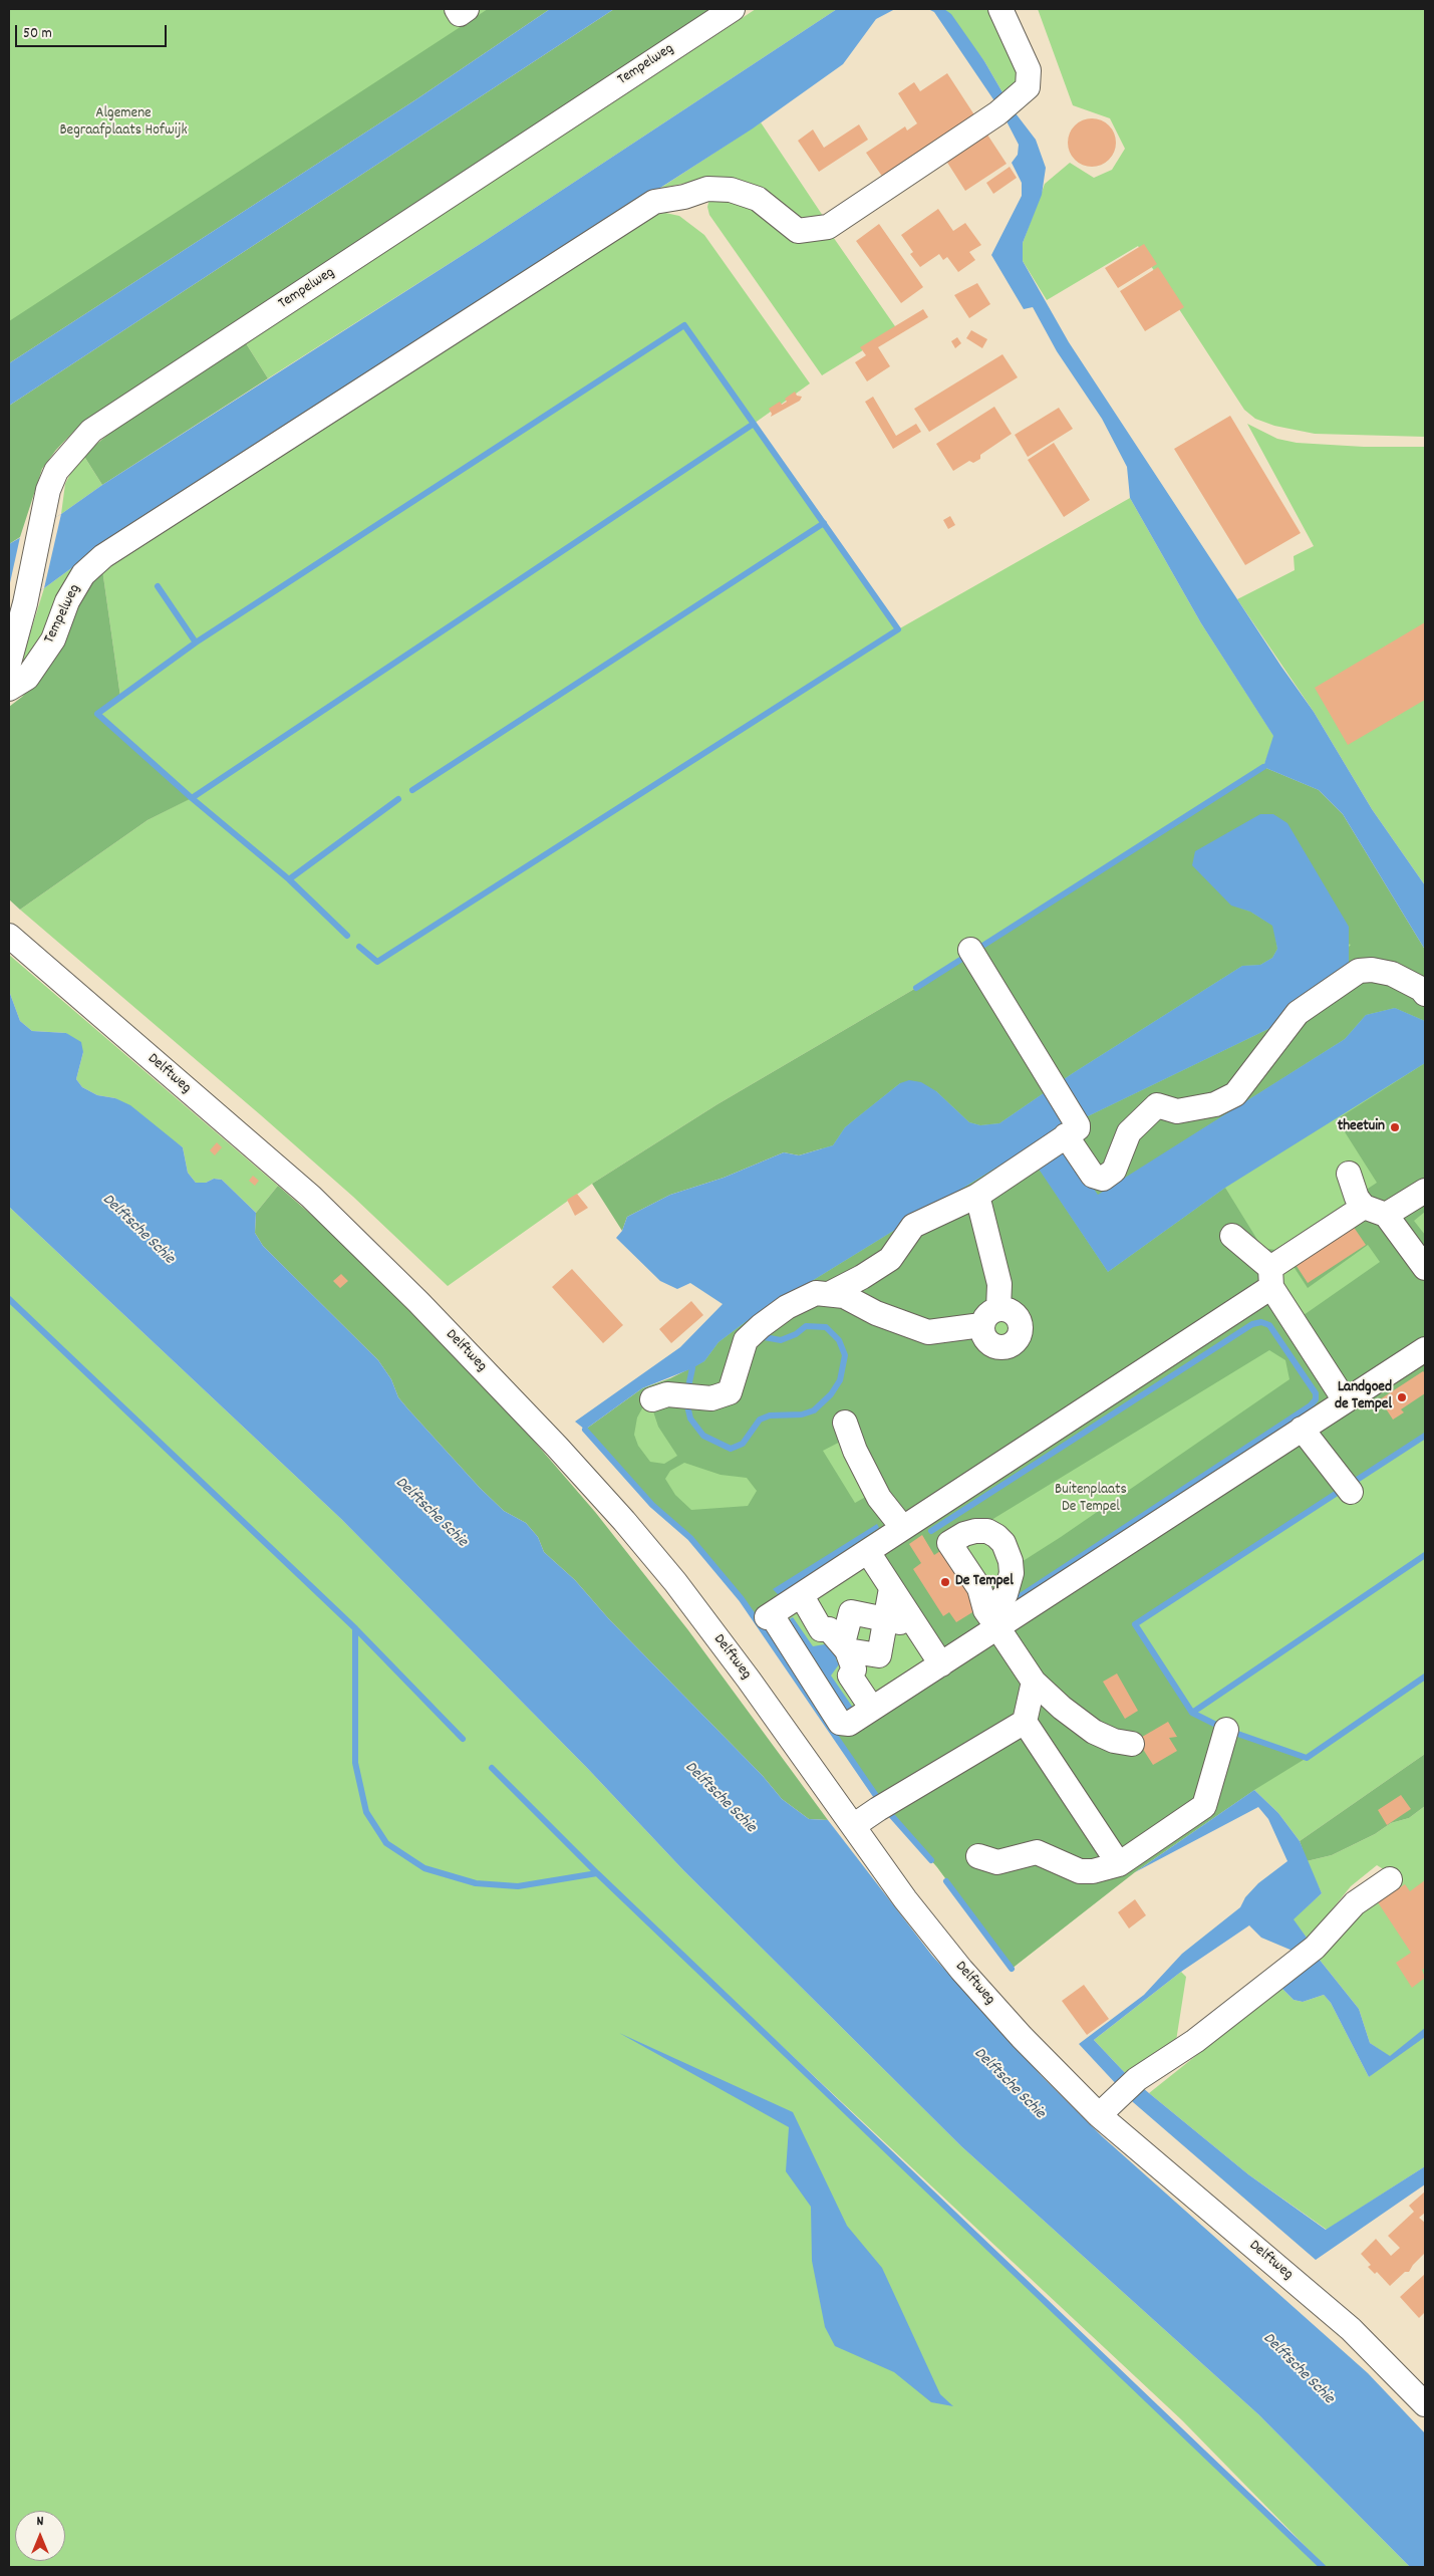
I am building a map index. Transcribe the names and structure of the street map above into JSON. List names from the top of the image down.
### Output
{
  "streets": {
    "street": ["Tempelweg", "Delftweg"]
  },
  "water": ["Delftsche Schie"],
  "parks": ["Algemene Begraafplaats Hofwijk", "Buitenplaats De Tempel"],
  "places": ["theetuin", "Landgoed de Tempel", "De Tempel"],
  "scale_bar": "50 m",
  "north": "top"
}
